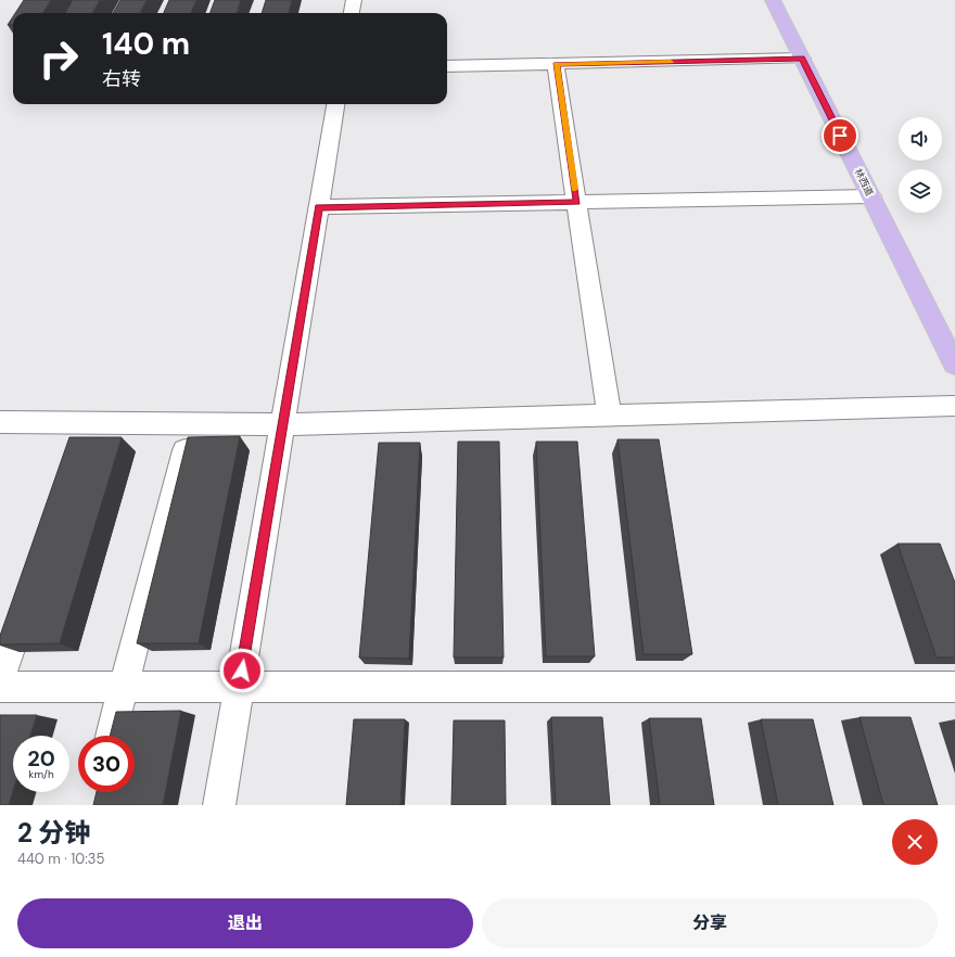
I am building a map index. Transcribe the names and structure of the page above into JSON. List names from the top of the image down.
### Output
{
  "streets": {
    "main road": ["林西道"]
  },
  "page": {
    "turn": ["140 m", "右转"],
    "speed": "20 km/h",
    "limit": "30",
    "heading": ["2 分钟", "440 m · 10:35"],
    "buttons": ["退出", "分享"]
  }
}
